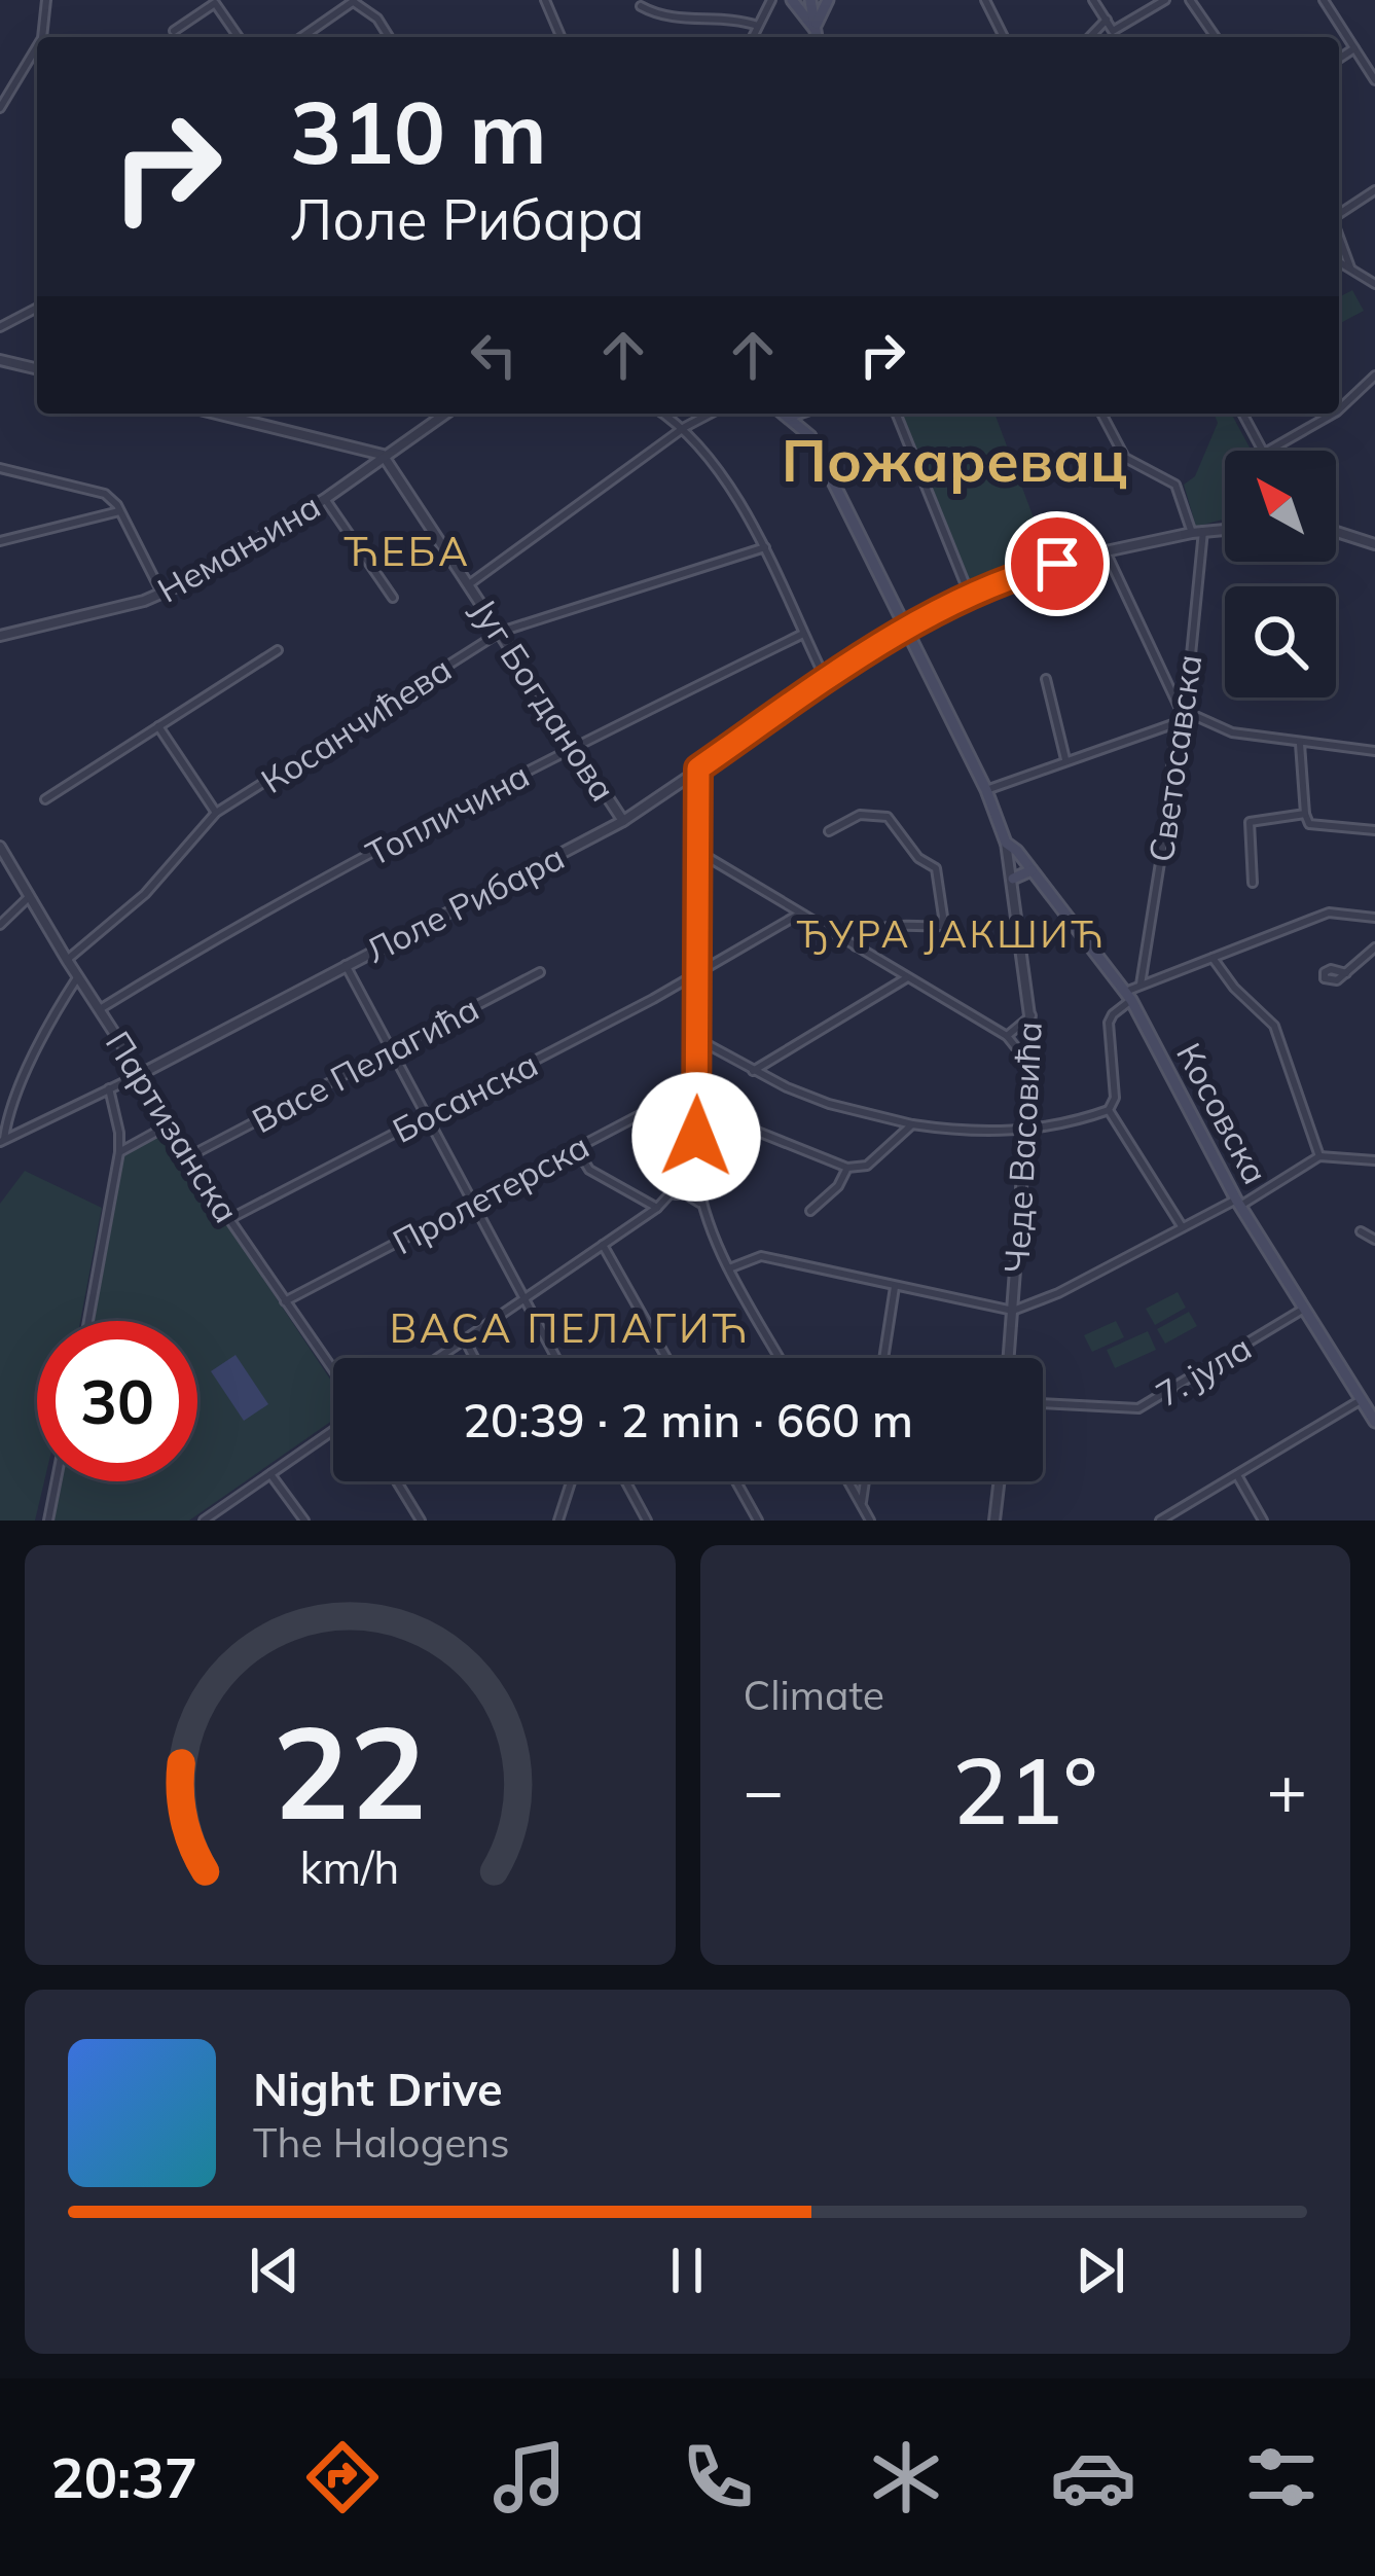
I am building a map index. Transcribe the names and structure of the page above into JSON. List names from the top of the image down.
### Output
{
  "streets": {
    "main road": ["Косовска"],
    "street": [
      "Немањина",
      "Југ Богданова",
      "Косанчићева",
      "Светосавска",
      "Топличина",
      "Лоле Рибара",
      "Васе Пелагића",
      "Босанска",
      "Партизанска",
      "Чеде Васовића",
      "Пролетерска",
      "7. јула"
    ]
  },
  "crossings": [
    ["Немањина", "Југ Богданова"],
    ["Југ Богданова", "Косанчићева"],
    ["Југ Богданова", "Топличина"],
    ["Југ Богданова", "Лоле Рибара"],
    ["Косанчићева", "Партизанска"],
    ["Светосавска", "Лоле Рибара"],
    ["Топличина", "Партизанска"],
    ["Лоле Рибара", "Партизанска"],
    ["Васе Пелагића", "Партизанска"],
    ["Босанска", "Партизанска"],
    ["Косовска", "Чеде Васовића"],
    ["Косовска", "7. јула"],
    ["Партизанска", "Пролетерска"]
  ],
  "districts": [
    "Пожаревац",
    "ЋЕБА",
    "ЂУРА ЈАКШИЋ",
    "ВАСА ПЕЛАГИЋ"
  ],
  "north": "top left",
  "page": {
    "turn": ["310 m", "Лоле Рибара"],
    "limit": "30",
    "trip": "20:39 · 2 min · 660 m",
    "tile": "Climate",
    "heat": ["−", "21°", "+"],
    "song": ["Night Drive", "The Halogens"],
    "tabs": "20:37",
    "gauge": ["22", "km/h"]
  }
}
